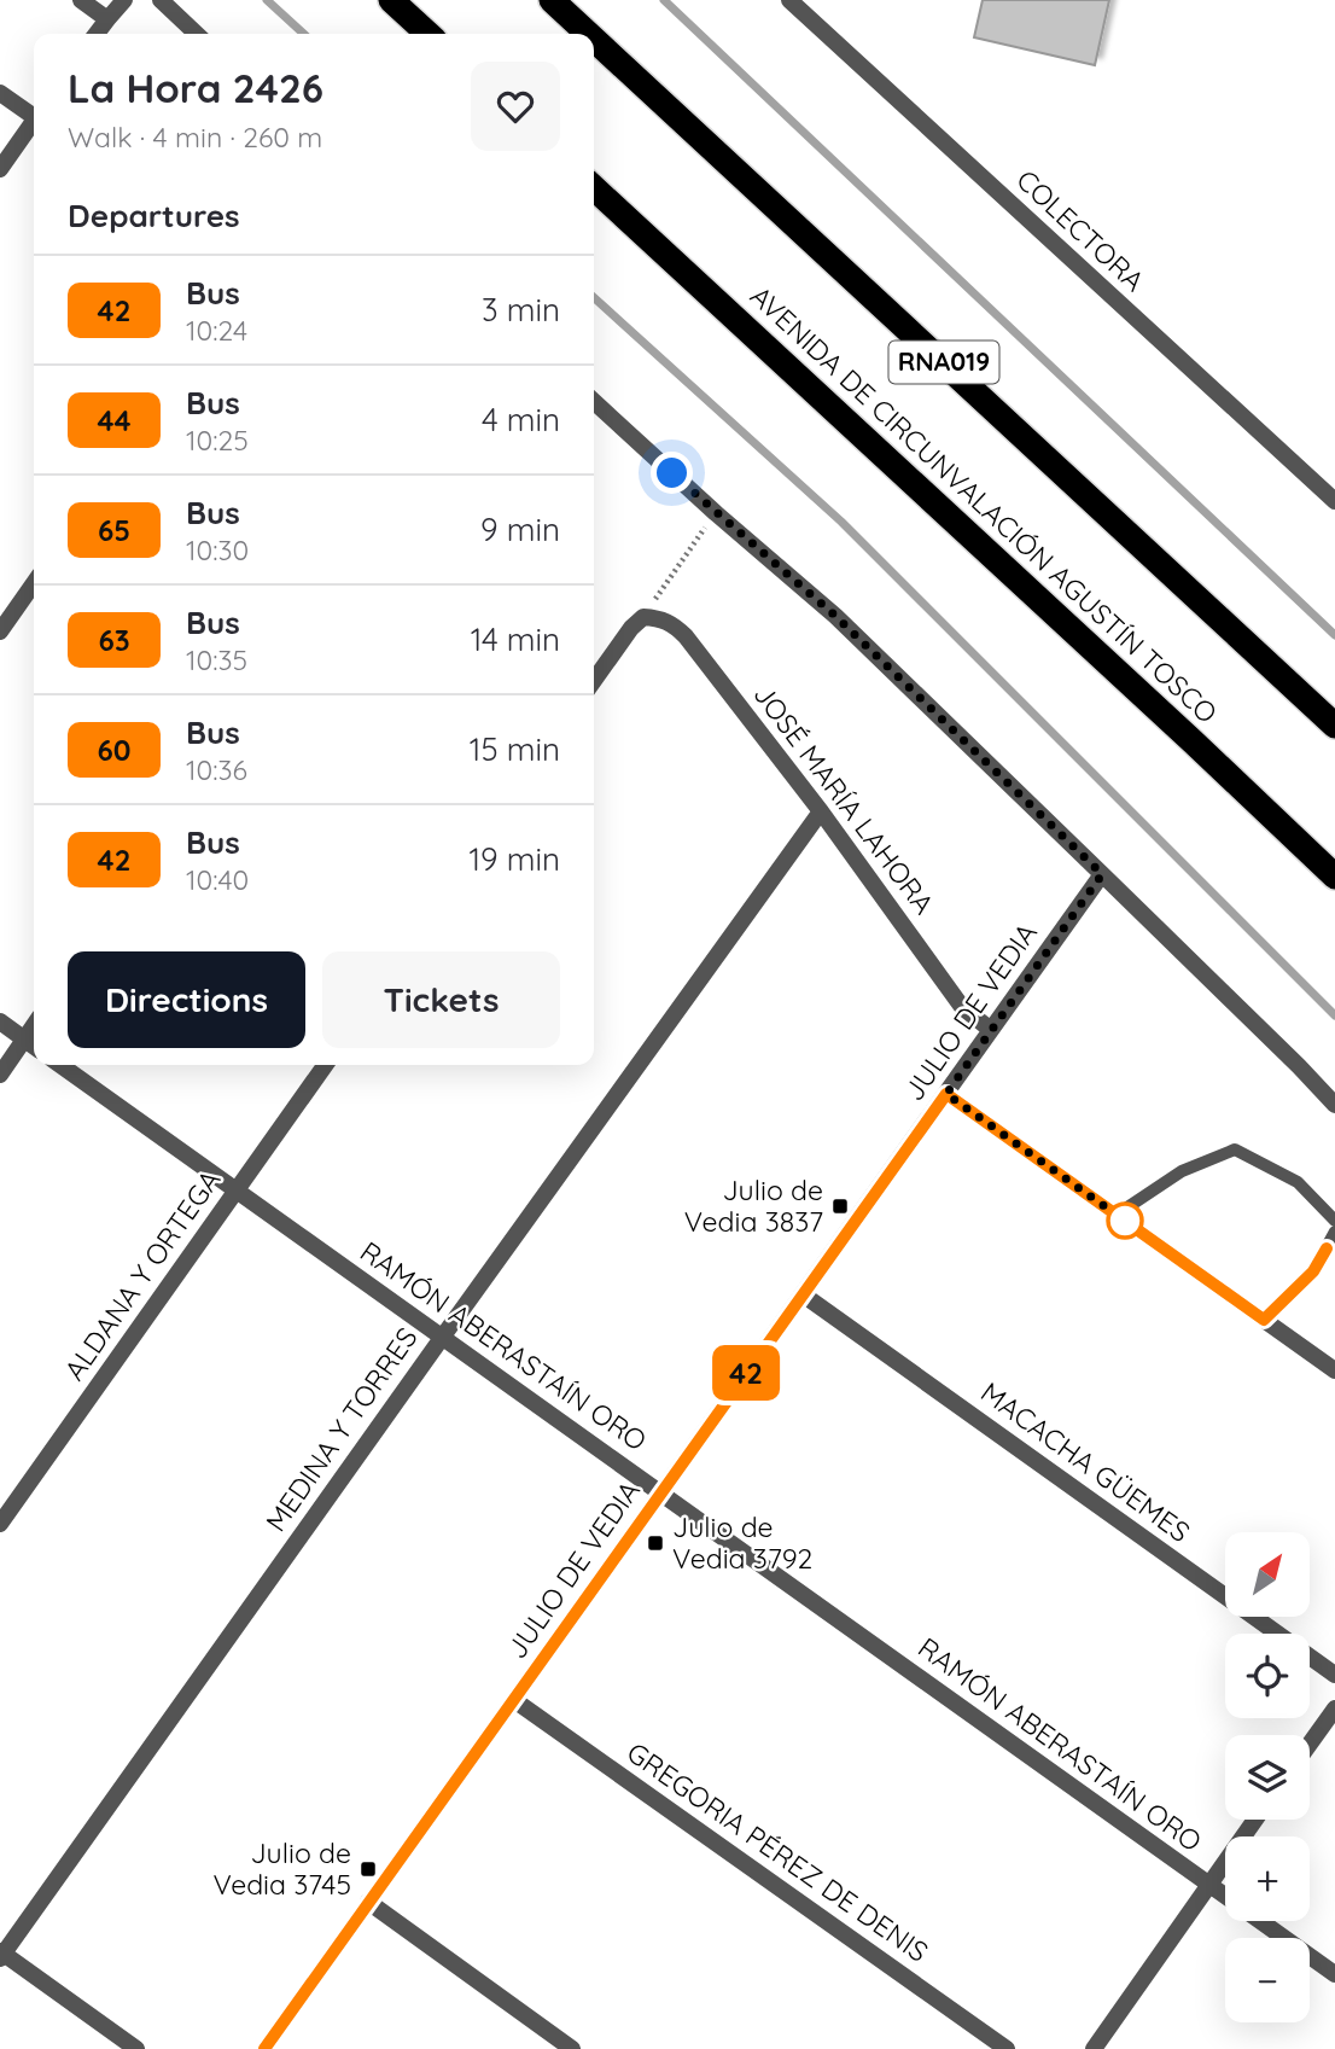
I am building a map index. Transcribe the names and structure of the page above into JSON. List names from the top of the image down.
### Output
{
  "streets": {
    "highway": ["RNA019", "AVENIDA DE CIRCUNVALACIÓN AGUSTÍN TOSCO"],
    "street": [
      "COLECTORA",
      "JOSÉ MARÍA LAHORA",
      "JULIO DE VEDIA",
      "ALDANA Y ORTEGA",
      "RAMÓN ABERASTAÍN ORO",
      "MEDINA Y TORRES",
      "MACACHA GÜEMES",
      "GREGORIA PÉREZ DE DENIS"
    ]
  },
  "crossings": [
    ["JOSÉ MARÍA LAHORA", "JULIO DE VEDIA"],
    ["JOSÉ MARÍA LAHORA", "MEDINA Y TORRES"],
    ["JULIO DE VEDIA", "RAMÓN ABERASTAÍN ORO"],
    ["JULIO DE VEDIA", "MACACHA GÜEMES"],
    ["JULIO DE VEDIA", "GREGORIA PÉREZ DE DENIS"],
    ["ALDANA Y ORTEGA", "RAMÓN ABERASTAÍN ORO"],
    ["RAMÓN ABERASTAÍN ORO", "MEDINA Y TORRES"]
  ],
  "places": {
    "transit": ["Julio de Vedia 3837", "Julio de Vedia 3792", "Julio de Vedia 3745"]
  },
  "lines": ["bus line 42"],
  "north": "top right",
  "page": {
    "on_map": "42",
    "heading": [
      ["La Hora 2426", "Walk · 4 min · 260 m"],
      "Departures"
    ],
    "list": [
      {
        "mark": "42",
        "name": "Bus",
        "note": "10:24",
        "value": "3 min"
      },
      {
        "mark": "44",
        "name": "Bus",
        "note": "10:25",
        "value": "4 min"
      },
      {
        "mark": "65",
        "name": "Bus",
        "note": "10:30",
        "value": "9 min"
      },
      {
        "mark": "63",
        "name": "Bus",
        "note": "10:35",
        "value": "14 min"
      },
      {
        "mark": "60",
        "name": "Bus",
        "note": "10:36",
        "value": "15 min"
      },
      {
        "mark": "42",
        "name": "Bus",
        "note": "10:40",
        "value": "19 min"
      }
    ],
    "buttons": ["Directions", "Tickets"],
    "map_buttons": ["+", "−"]
  }
}
